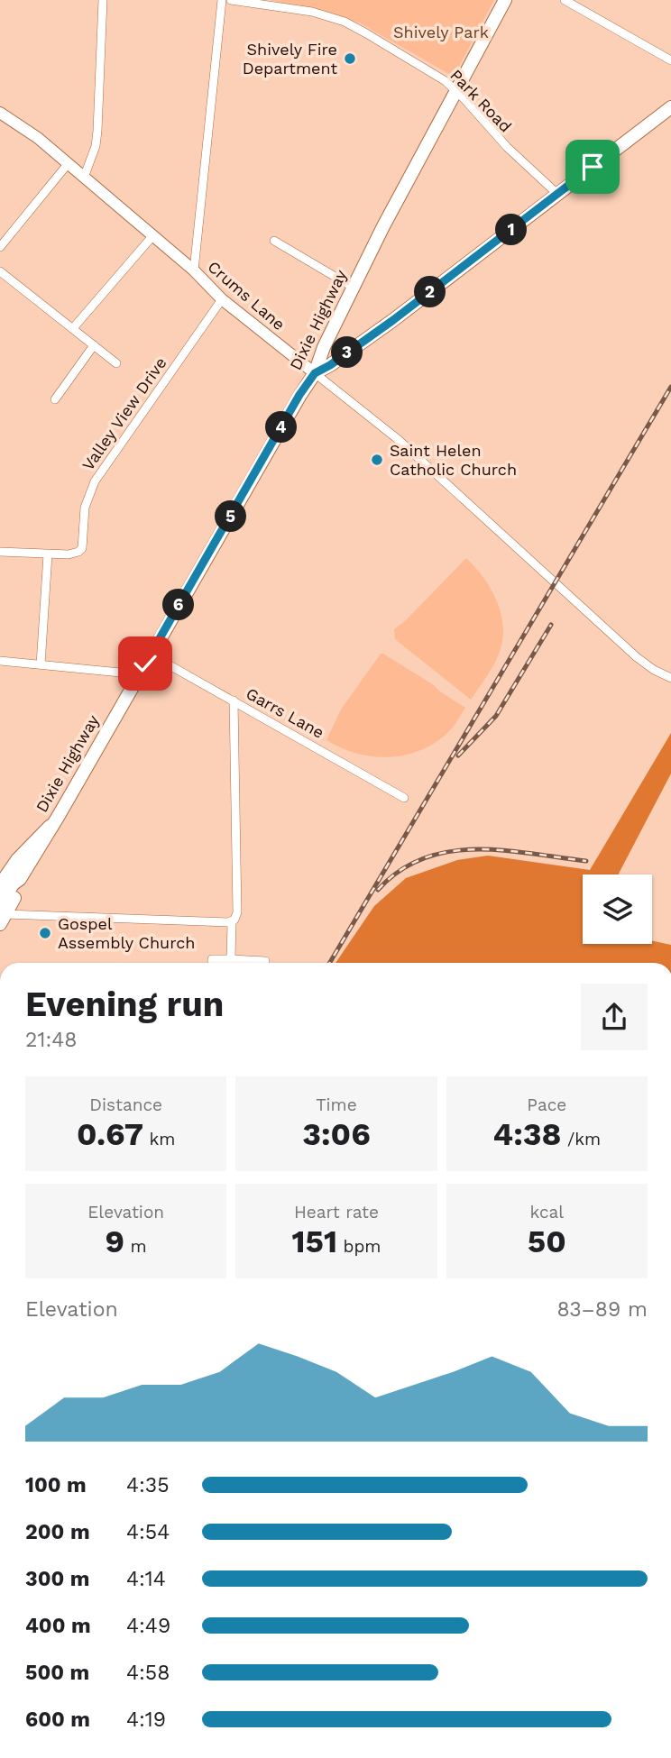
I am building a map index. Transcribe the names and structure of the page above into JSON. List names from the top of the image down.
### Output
{
  "streets": {
    "main road": ["Crums Lane", "Dixie Highway"],
    "street": ["Park Road", "Valley View Drive", "Garrs Lane"]
  },
  "crossings": [
    ["Park Road", "Dixie Highway"],
    ["Crums Lane", "Dixie Highway"],
    ["Crums Lane", "Valley View Drive"],
    ["Dixie Highway", "Garrs Lane"]
  ],
  "parks": ["Shively Park"],
  "places": ["Shively Fire Department", "Saint Helen Catholic Church", "Gospel Assembly Church"],
  "page": {
    "pins": [
      "1",
      "2",
      "3",
      "4",
      "5",
      "6"
    ],
    "heading": ["Evening run", "21:48"],
    "stats": [
      ["Distance", "0.67 km"],
      ["Time", "3:06"],
      ["Pace", "4:38 /km"],
      ["Elevation", "9 m"],
      ["Heart rate", "151 bpm"],
      ["kcal", "50"]
    ],
    "chart": ["Elevation", "83–89 m"],
    "list": [
      {
        "name": "100 m",
        "note": "4:35"
      },
      {
        "name": "200 m",
        "note": "4:54"
      },
      {
        "name": "300 m",
        "note": "4:14"
      },
      {
        "name": "400 m",
        "note": "4:49"
      },
      {
        "name": "500 m",
        "note": "4:58"
      },
      {
        "name": "600 m",
        "note": "4:19"
      }
    ]
  }
}
